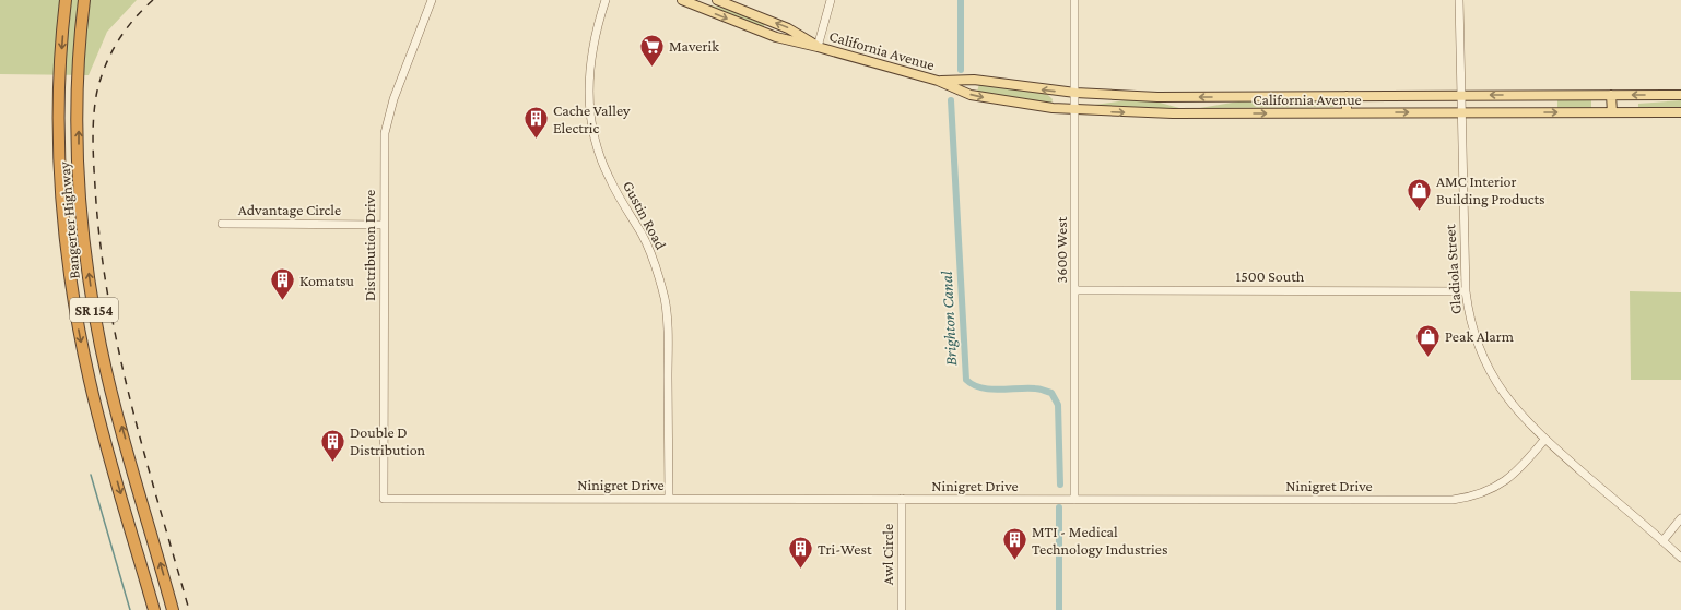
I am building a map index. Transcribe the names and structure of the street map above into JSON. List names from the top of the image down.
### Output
{
  "streets": {
    "highway": ["Bangerter Highway", "SR 154"],
    "main road": ["California Avenue"],
    "street": [
      "Advantage Circle",
      "Gustin Road",
      "Distribution Drive",
      "3600 West",
      "Gladiola Street",
      "1500 South",
      "Ninigret Drive",
      "Awl Circle"
    ]
  },
  "crossings": [
    ["California Avenue", "3600 West"],
    ["California Avenue", "Gladiola Street"],
    ["Advantage Circle", "Distribution Drive"],
    ["Gustin Road", "Ninigret Drive"],
    ["Distribution Drive", "Ninigret Drive"],
    ["3600 West", "1500 South"],
    ["3600 West", "Ninigret Drive"],
    ["Gladiola Street", "1500 South"],
    ["Gladiola Street", "Ninigret Drive"],
    ["Ninigret Drive", "Awl Circle"]
  ],
  "water": ["Brighton Canal"],
  "places": {
    "supermarket": ["Maverik"],
    "building": [
      "Cache Valley Electric",
      "Komatsu",
      "Double D Distribution",
      "MTI - Medical Technology Industries",
      "Tri-West"
    ],
    "shop": ["AMC Interior Building Products", "Peak Alarm"]
  }
}
